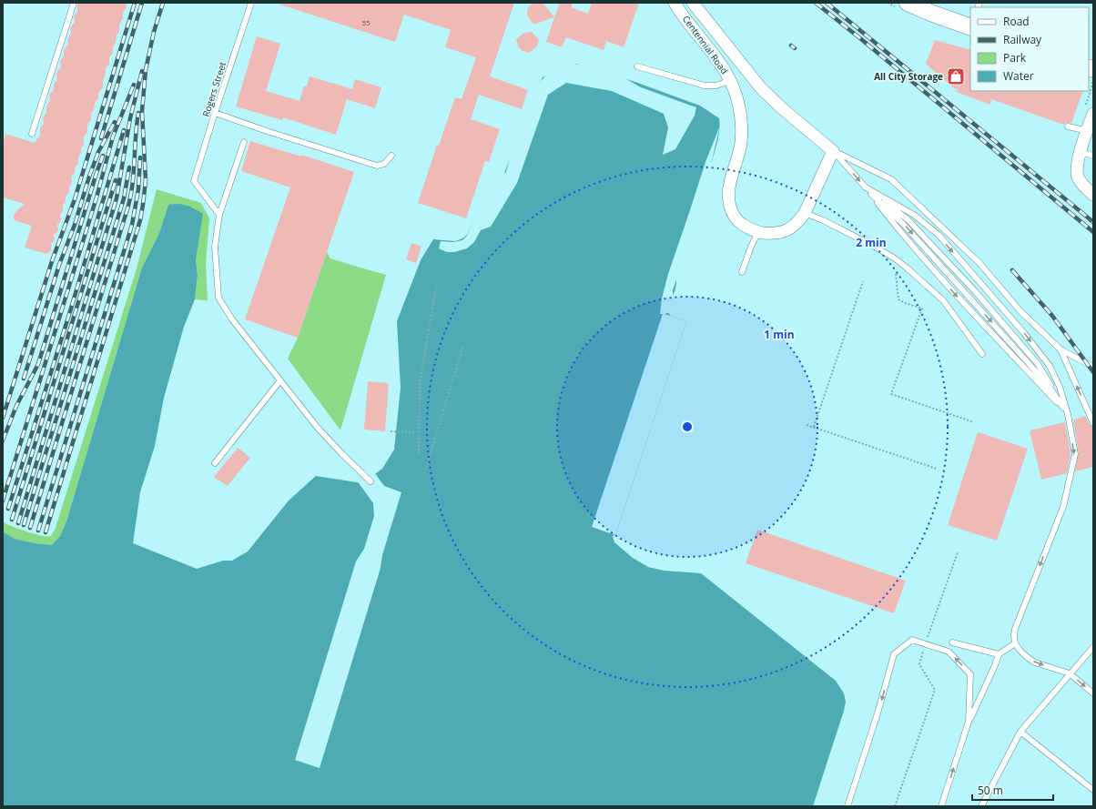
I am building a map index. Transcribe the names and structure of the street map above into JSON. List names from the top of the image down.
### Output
{
  "streets": {
    "street": ["Centennial Road"],
    "lane": ["Rogers Street"]
  },
  "places": {
    "shop": ["All City Storage"]
  },
  "house_numbers": ["55"],
  "legend": [
    "Road",
    "Railway",
    "Park",
    "Water"
  ],
  "scale_bar": "50 m",
  "rings": ["2 min", "1 min"]
}
